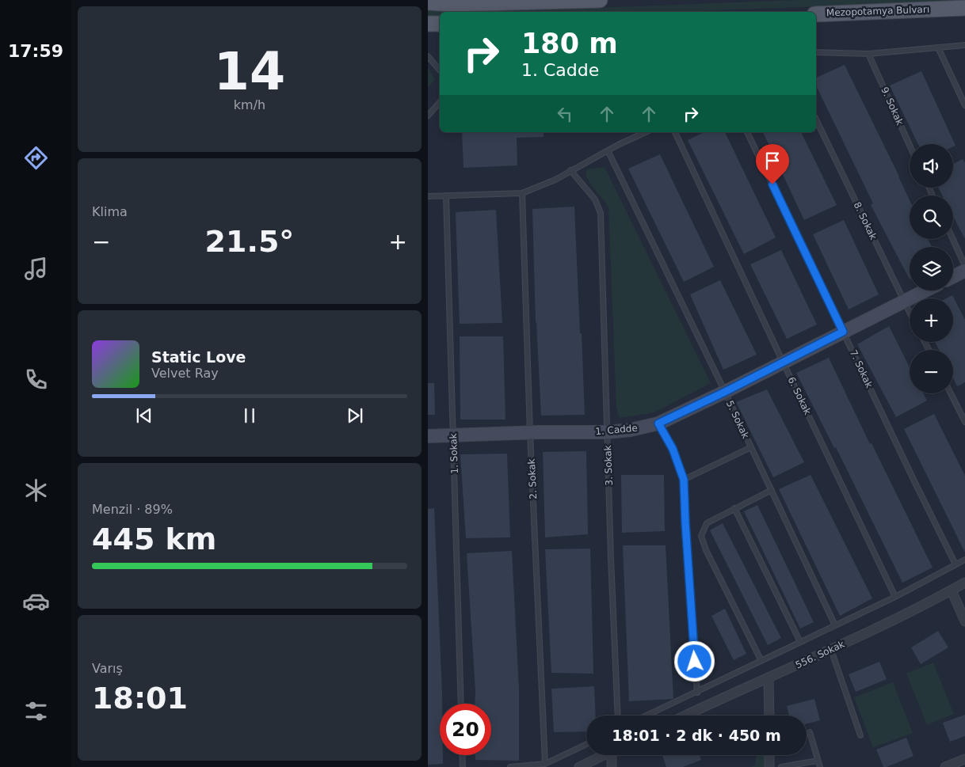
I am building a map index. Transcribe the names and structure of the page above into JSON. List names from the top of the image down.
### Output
{
  "streets": {
    "main road": ["Mezopotamya Bulvarı"],
    "street": ["1. Cadde", "556. Sokak"],
    "lane": [
      "9. Sokak",
      "8. Sokak",
      "7. Sokak",
      "6. Sokak",
      "5. Sokak",
      "1. Sokak",
      "3. Sokak",
      "2. Sokak"
    ]
  },
  "crossings": [
    ["8. Sokak", "1. Cadde"],
    ["7. Sokak", "1. Cadde"],
    ["6. Sokak", "1. Cadde"],
    ["5. Sokak", "1. Cadde"],
    ["1. Cadde", "1. Sokak"],
    ["1. Cadde", "3. Sokak"],
    ["1. Cadde", "2. Sokak"]
  ],
  "page": {
    "tabs": "17:59",
    "tile": [
      ["14", "km/h"],
      "Klima",
      ["Menzil · 89%", "445 km"],
      ["Varış", "18:01"]
    ],
    "turn": ["180 m", "1. Cadde"],
    "map_buttons": ["+", "−"],
    "heat": ["−", "21.5°", "+"],
    "song": ["Static Love", "Velvet Ray"],
    "limit": "20",
    "trip": "18:01 · 2 dk · 450 m"
  }
}
